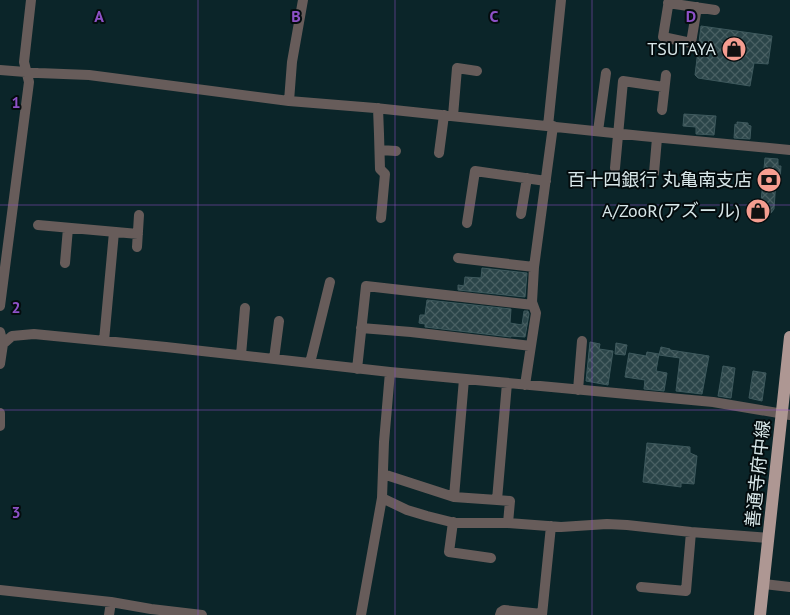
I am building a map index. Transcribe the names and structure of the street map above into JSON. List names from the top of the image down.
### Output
{
  "streets": {
    "main road": ["善通寺府中線"]
  },
  "places": {
    "shop": ["TSUTAYA", "A/ZooR(アズール)"],
    "bank": ["百十四銀行 丸亀南支店"]
  },
  "grid": {
    "columns": [
      "A",
      "B",
      "C",
      "D"
    ],
    "rows": ["1", "2", "3"]
  }
}
